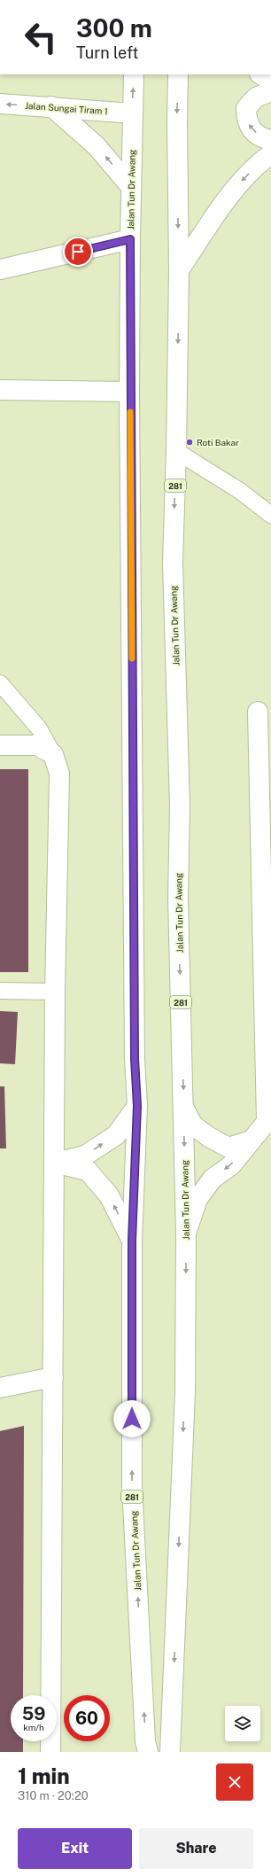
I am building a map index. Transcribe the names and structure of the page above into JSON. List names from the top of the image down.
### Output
{
  "streets": {
    "main road": ["Jalan Sungai Tiram 1", "Jalan Tun Dr Awang", "281"]
  },
  "crossings": [
    ["Jalan Sungai Tiram 1", "Jalan Tun Dr Awang"]
  ],
  "places": ["Roti Bakar"],
  "page": {
    "turn": ["300 m", "Turn left"],
    "speed": "59 km/h",
    "limit": "60",
    "heading": ["1 min", "310 m · 20:20"],
    "buttons": ["Exit", "Share"]
  }
}
